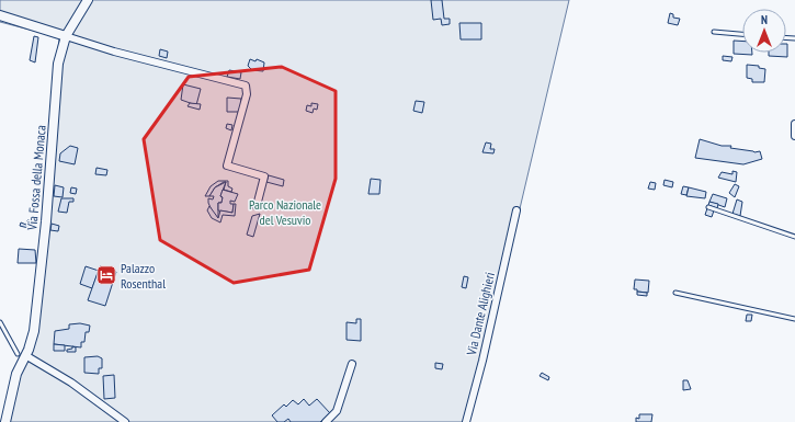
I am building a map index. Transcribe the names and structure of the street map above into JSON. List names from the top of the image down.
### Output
{
  "streets": {
    "street": ["Via Fossa della Monaca", "Via Dante Alighieri"]
  },
  "parks": ["Parco Nazionale del Vesuvio"],
  "places": {
    "hotel": ["Palazzo Rosenthal"]
  },
  "north": "top"
}
